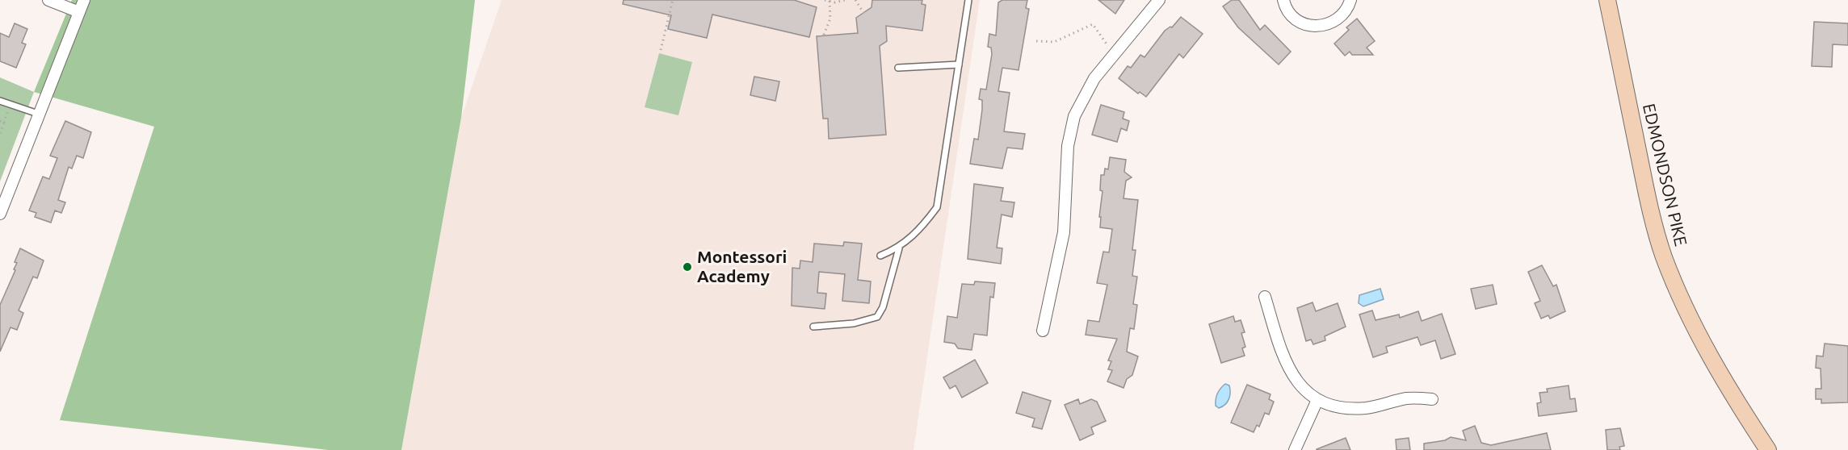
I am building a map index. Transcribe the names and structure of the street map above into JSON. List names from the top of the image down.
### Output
{
  "streets": {
    "main road": ["EDMONDSON PIKE"]
  },
  "places": ["Montessori Academy"]
}
